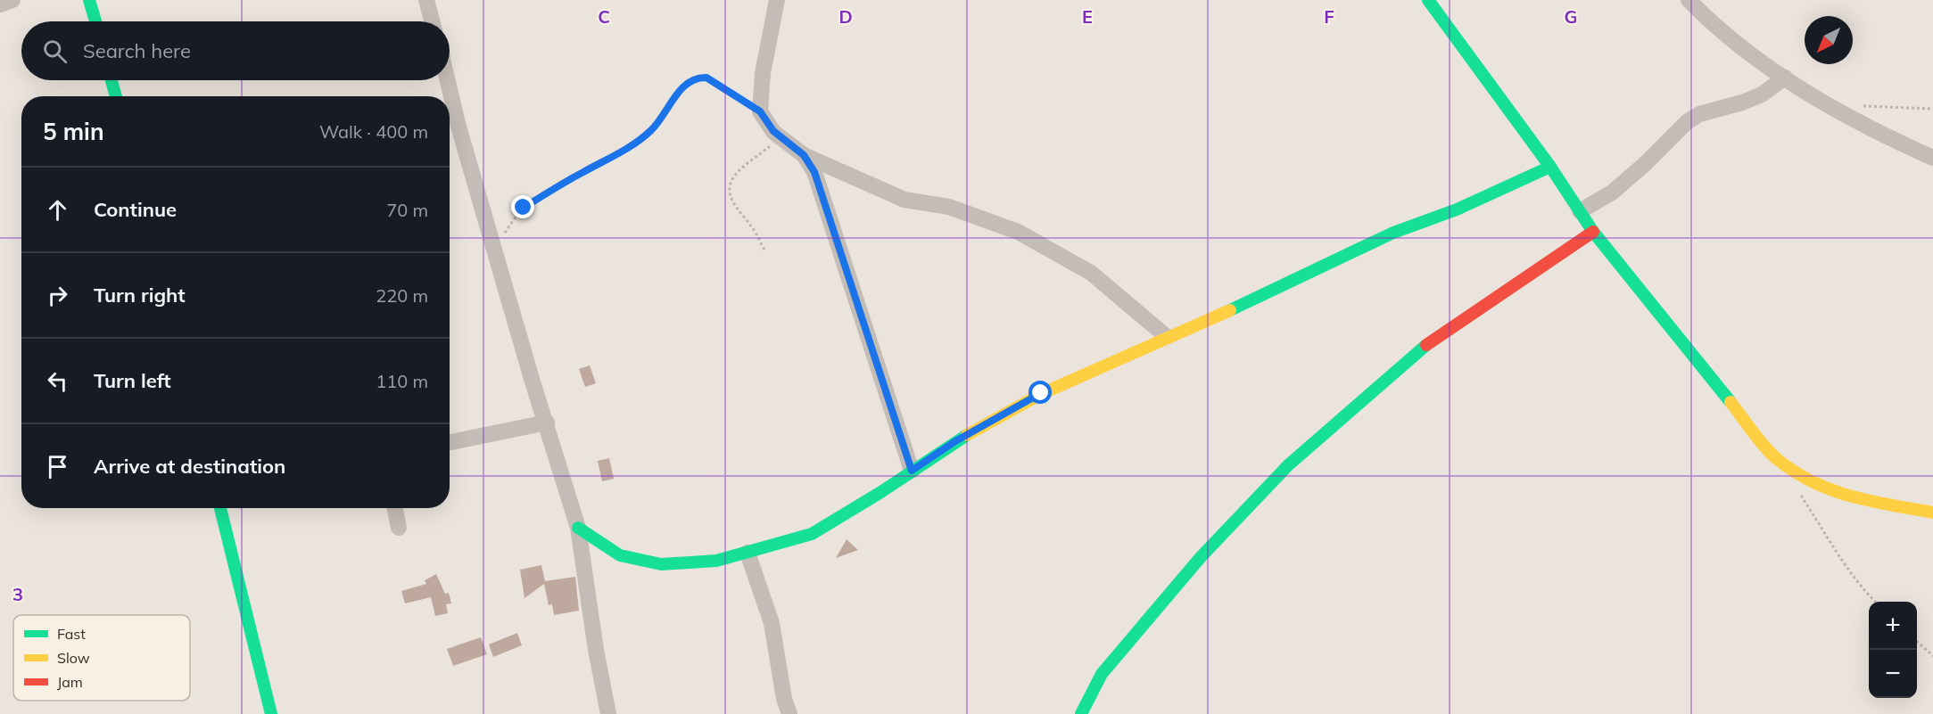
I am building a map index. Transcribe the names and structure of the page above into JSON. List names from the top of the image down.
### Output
{
  "legend": ["Fast", "Slow", "Jam"],
  "north": "bottom left",
  "page": {
    "search": "Search here",
    "heading": ["5 min", "Walk · 400 m"],
    "list": [
      ["Continue", "70 m"],
      ["Turn right", "220 m"],
      ["Turn left", "110 m"],
      "Arrive at destination"
    ],
    "map_buttons": ["+", "−"]
  },
  "grid": {
    "columns": [
      "C",
      "D",
      "E",
      "F",
      "G"
    ],
    "rows": ["3"]
  }
}
